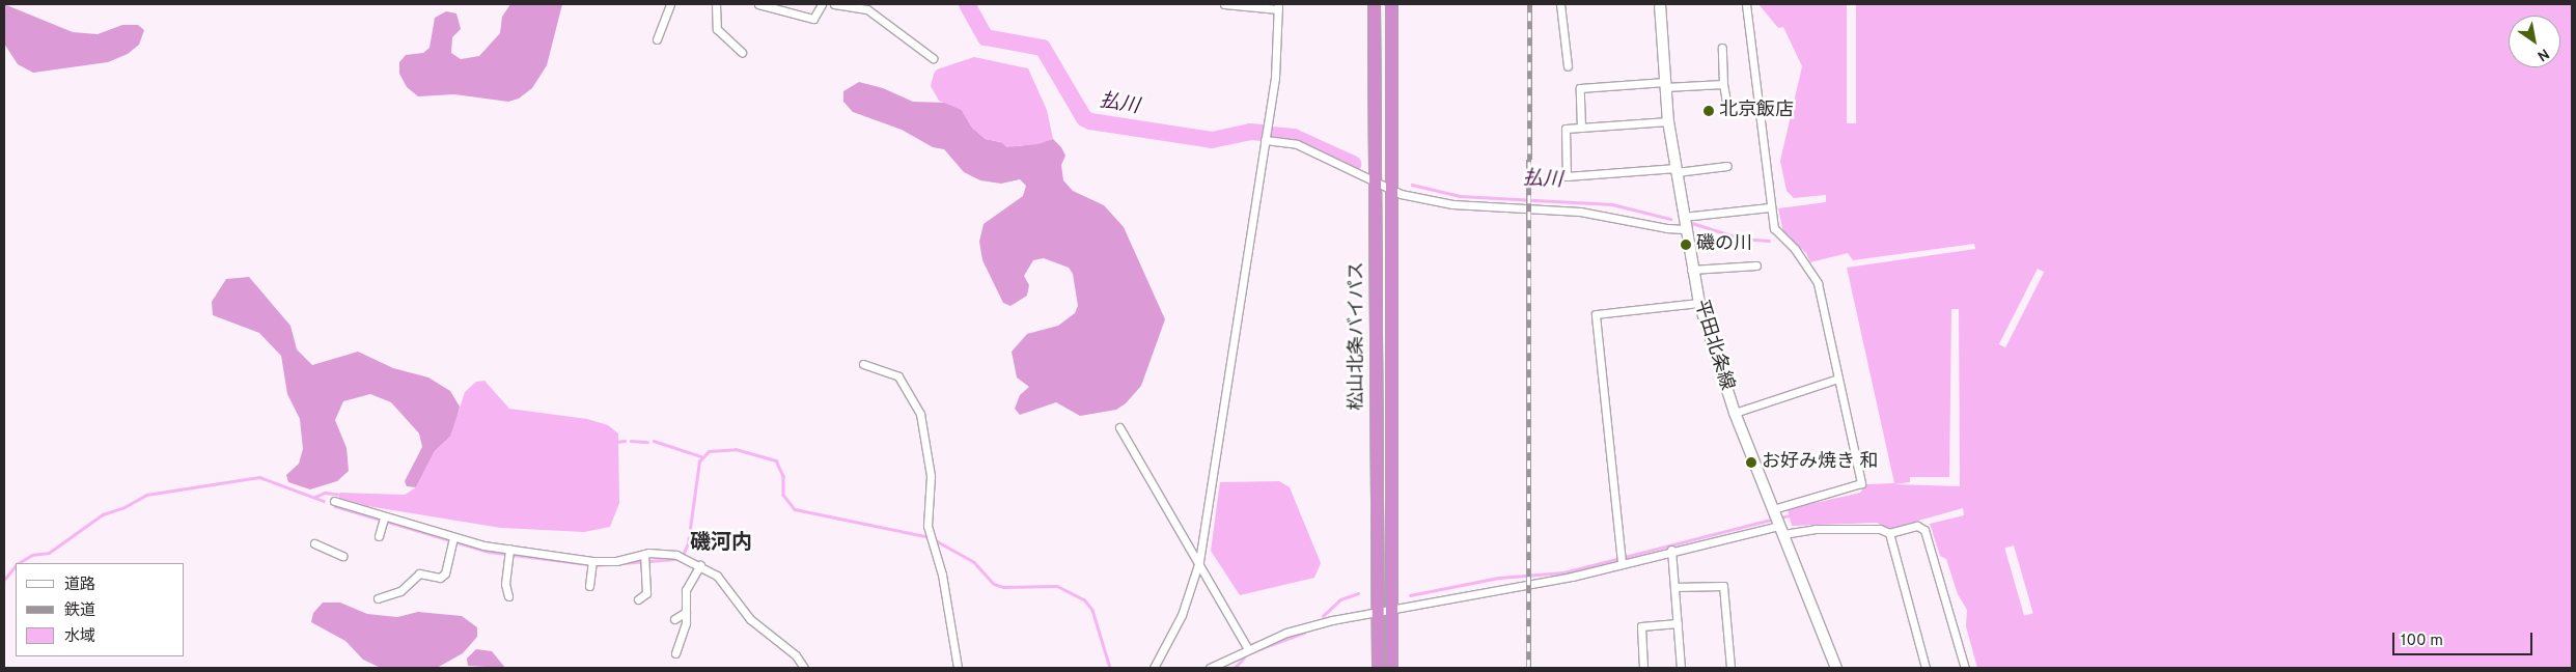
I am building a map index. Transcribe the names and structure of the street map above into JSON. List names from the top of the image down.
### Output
{
  "streets": {
    "highway": ["松山北条バイパス"],
    "main road": ["平田北条線"]
  },
  "districts": ["磯河内"],
  "water": ["払川"],
  "places": ["北京飯店", "磯の川", "お好み焼き 和"],
  "legend": ["道路", "鉄道", "水域"],
  "scale_bar": "100 m",
  "north": "bottom right"
}
